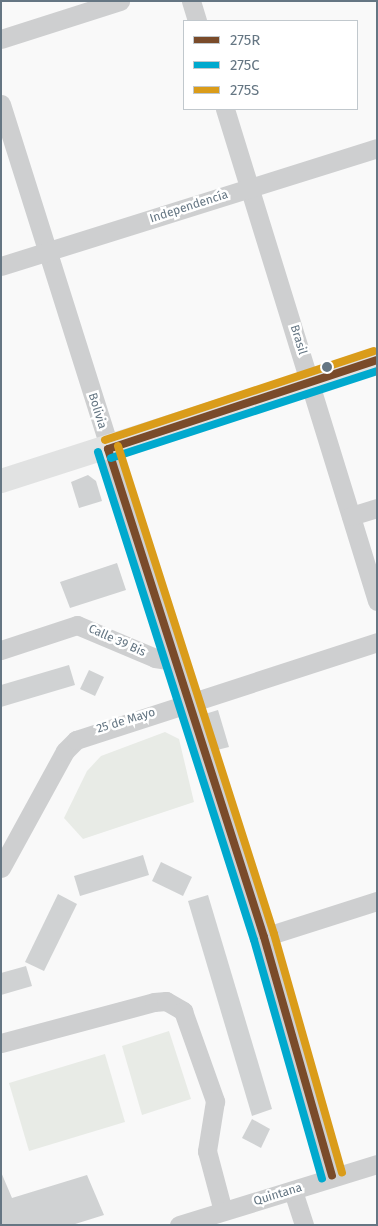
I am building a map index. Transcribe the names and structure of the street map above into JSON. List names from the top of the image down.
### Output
{
  "streets": {
    "street": [
      "Independencía",
      "Brasil",
      "Bolivia",
      "Calle 39 Bis",
      "25 de Mayo",
      "Quintana"
    ]
  },
  "crossings": [
    ["Independencía", "Brasil"],
    ["Independencía", "Bolivia"],
    ["Bolivia", "Calle 39 Bis"],
    ["Bolivia", "25 de Mayo"],
    ["Bolivia", "Quintana"]
  ],
  "lines": ["transit line 275S", "transit line 275R", "transit line 275C"],
  "legend": ["275R", "275C", "275S"]
}
